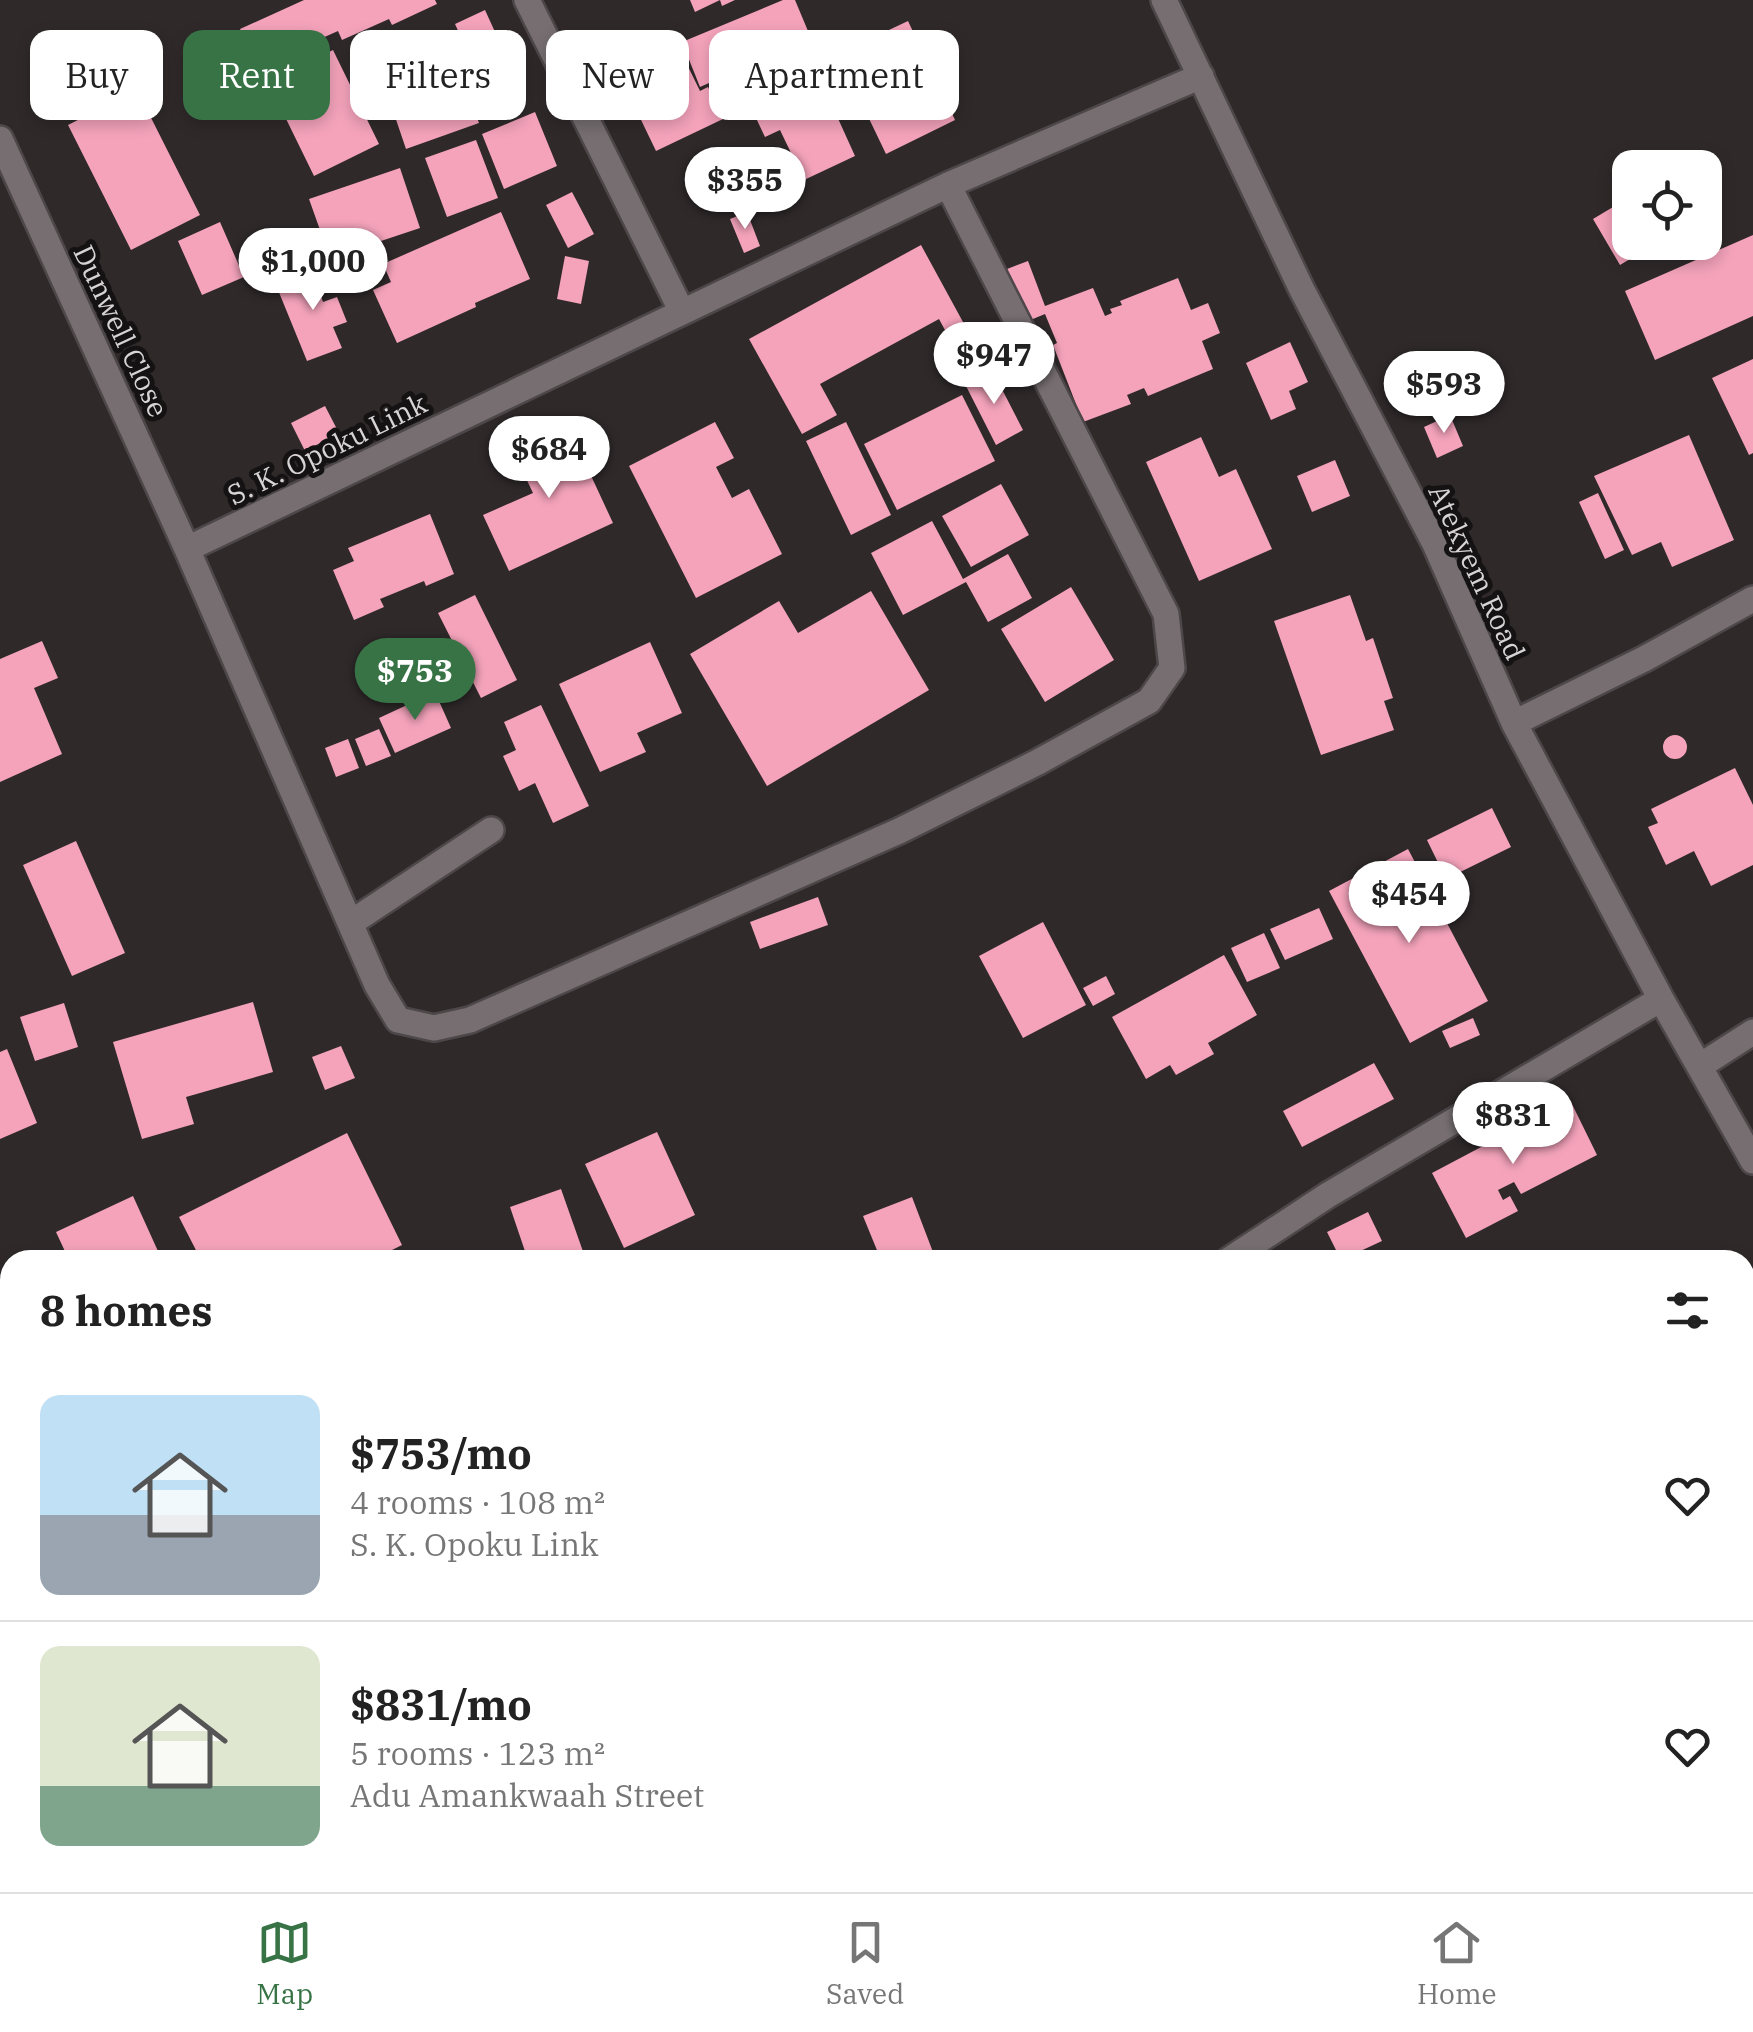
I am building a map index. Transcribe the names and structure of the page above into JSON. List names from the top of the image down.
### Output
{
  "streets": {
    "street": ["Dunwell Close", "S. K. Opoku Link", "Atekyem Road"]
  },
  "crossings": [
    ["Dunwell Close", "S. K. Opoku Link"],
    ["S. K. Opoku Link", "Atekyem Road"]
  ],
  "page": {
    "chip": [
      "Buy",
      "Rent",
      "Filters",
      "New",
      "Apartment"
    ],
    "price": [
      "$355",
      "$1,000",
      "$947",
      "$593",
      "$684",
      "$753",
      "$454",
      "$831"
    ],
    "heading": "8 homes",
    "list": [
      {
        "name": "$753/mo",
        "note": "4 rooms · 108 m² · S. K. Opoku Link"
      },
      {
        "name": "$831/mo",
        "note": "5 rooms · 123 m² · Adu Amankwaah Street"
      }
    ],
    "tabs": ["Map", "Saved", "Home"]
  }
}
